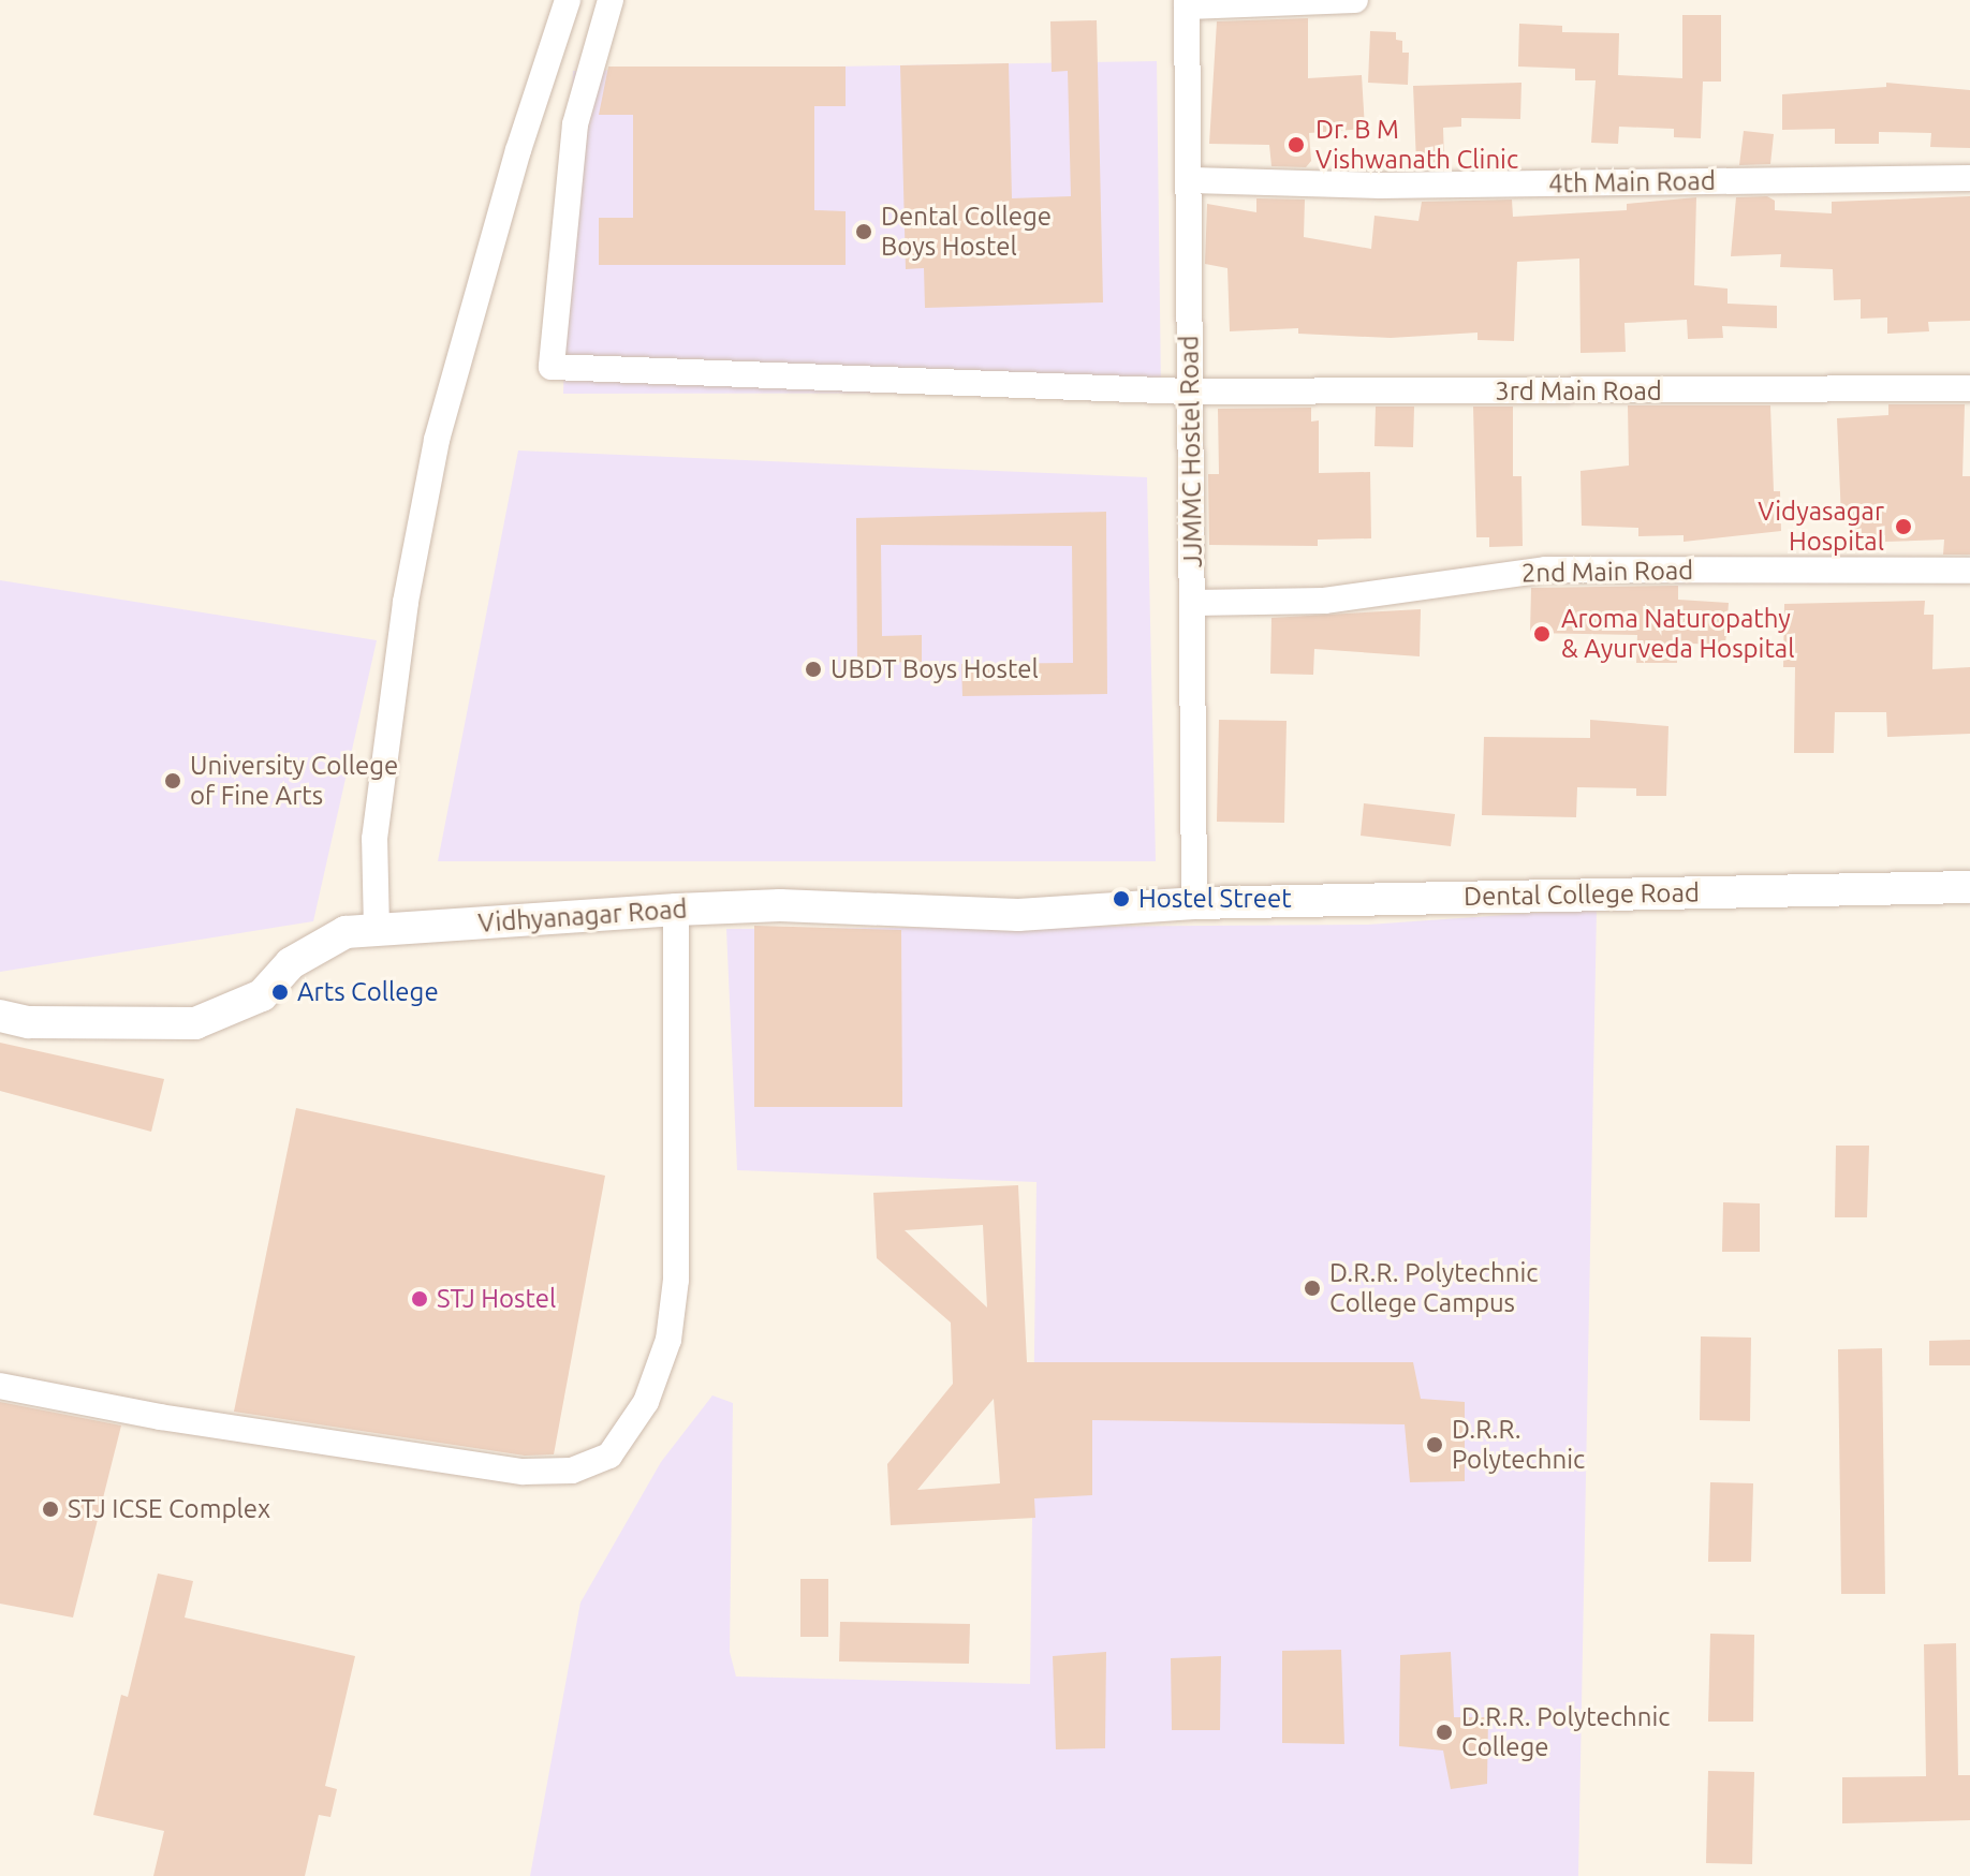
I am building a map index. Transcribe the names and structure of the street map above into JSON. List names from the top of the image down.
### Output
{
  "streets": {
    "street": [
      "4th Main Road",
      "3rd Main Road",
      "JJMMC Hostel Road",
      "2nd Main Road",
      "Dental College Road",
      "Vidhyanagar Road"
    ]
  },
  "crossings": [
    ["4th Main Road", "JJMMC Hostel Road"],
    ["3rd Main Road", "JJMMC Hostel Road"],
    ["JJMMC Hostel Road", "2nd Main Road"],
    ["JJMMC Hostel Road", "Dental College Road"],
    ["JJMMC Hostel Road", "Vidhyanagar Road"],
    ["Dental College Road", "Vidhyanagar Road"]
  ],
  "places": [
    "Dr. B M Vishwanath Clinic",
    "Dental College Boys Hostel",
    "Vidyasagar Hospital",
    "Aroma Naturopathy & Ayurveda Hospital",
    "UBDT Boys Hostel",
    "University College of Fine Arts",
    "Hostel Street",
    "Arts College",
    "D.R.R. Polytechnic College Campus",
    "STJ Hostel",
    "D.R.R. Polytechnic",
    "STJ ICSE Complex",
    "D.R.R. Polytechnic College"
  ]
}
